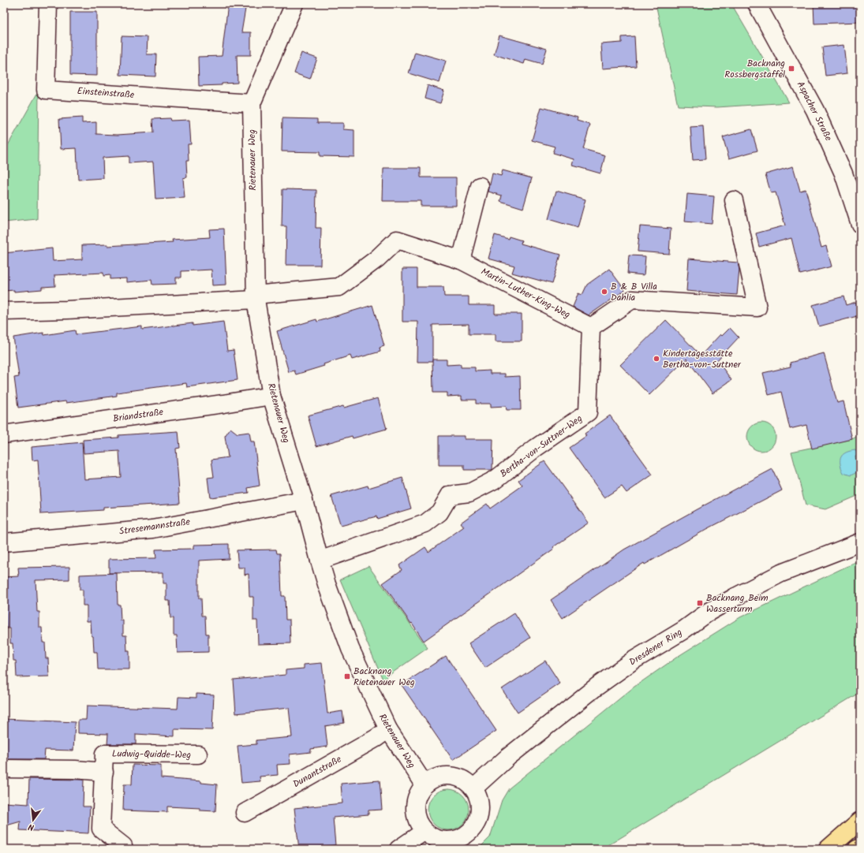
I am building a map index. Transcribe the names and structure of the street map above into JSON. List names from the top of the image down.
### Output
{
  "streets": {
    "street": [
      "Einsteinstraße",
      "Aspacher Straße",
      "Rietenauer Weg",
      "Martin-Luther-King-Weg",
      "Briandstraße",
      "Bertha-von-Suttner-Weg",
      "Stresemannstraße",
      "Dresdener Ring",
      "Ludwig-Quidde-Weg",
      "Dunantstraße"
    ]
  },
  "crossings": [
    ["Einsteinstraße", "Rietenauer Weg"],
    ["Rietenauer Weg", "Martin-Luther-King-Weg"],
    ["Rietenauer Weg", "Briandstraße"],
    ["Rietenauer Weg", "Bertha-von-Suttner-Weg"],
    ["Rietenauer Weg", "Stresemannstraße"],
    ["Rietenauer Weg", "Dresdener Ring"],
    ["Rietenauer Weg", "Dunantstraße"],
    ["Martin-Luther-King-Weg", "Bertha-von-Suttner-Weg"]
  ],
  "places": {
    "transit": ["Backnang Rossbergstaffel", "Backnang Beim Wasserturm", "Backnang Rietenauer Weg"],
    "other": ["B & B Villa Dahlia", "Kindertagesstätte Bertha-von-Suttner"]
  },
  "north": "bottom"
}
